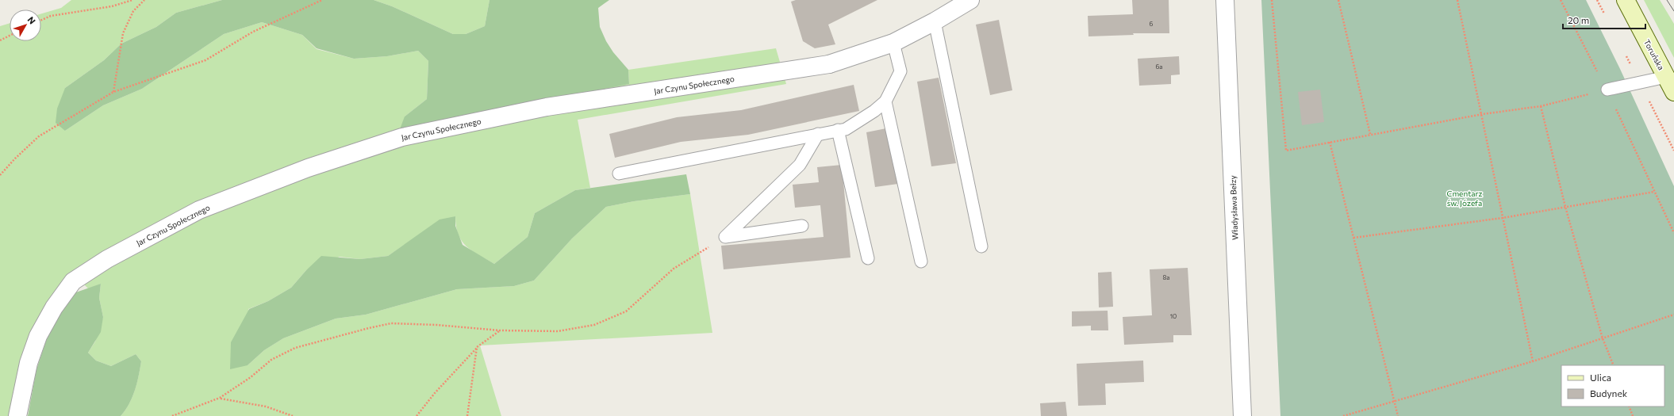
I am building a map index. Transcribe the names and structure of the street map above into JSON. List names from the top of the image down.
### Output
{
  "streets": {
    "main road": ["Toruńska"],
    "street": ["Jar Czynu Społecznego", "Władysława Bełzy"]
  },
  "parks": ["Cmentarz św. Józefa"],
  "house_numbers": [
    "6",
    "6a",
    "8a",
    "10"
  ],
  "legend": ["Ulica", "Budynek"],
  "scale_bar": "20 m",
  "north": "top right"
}
